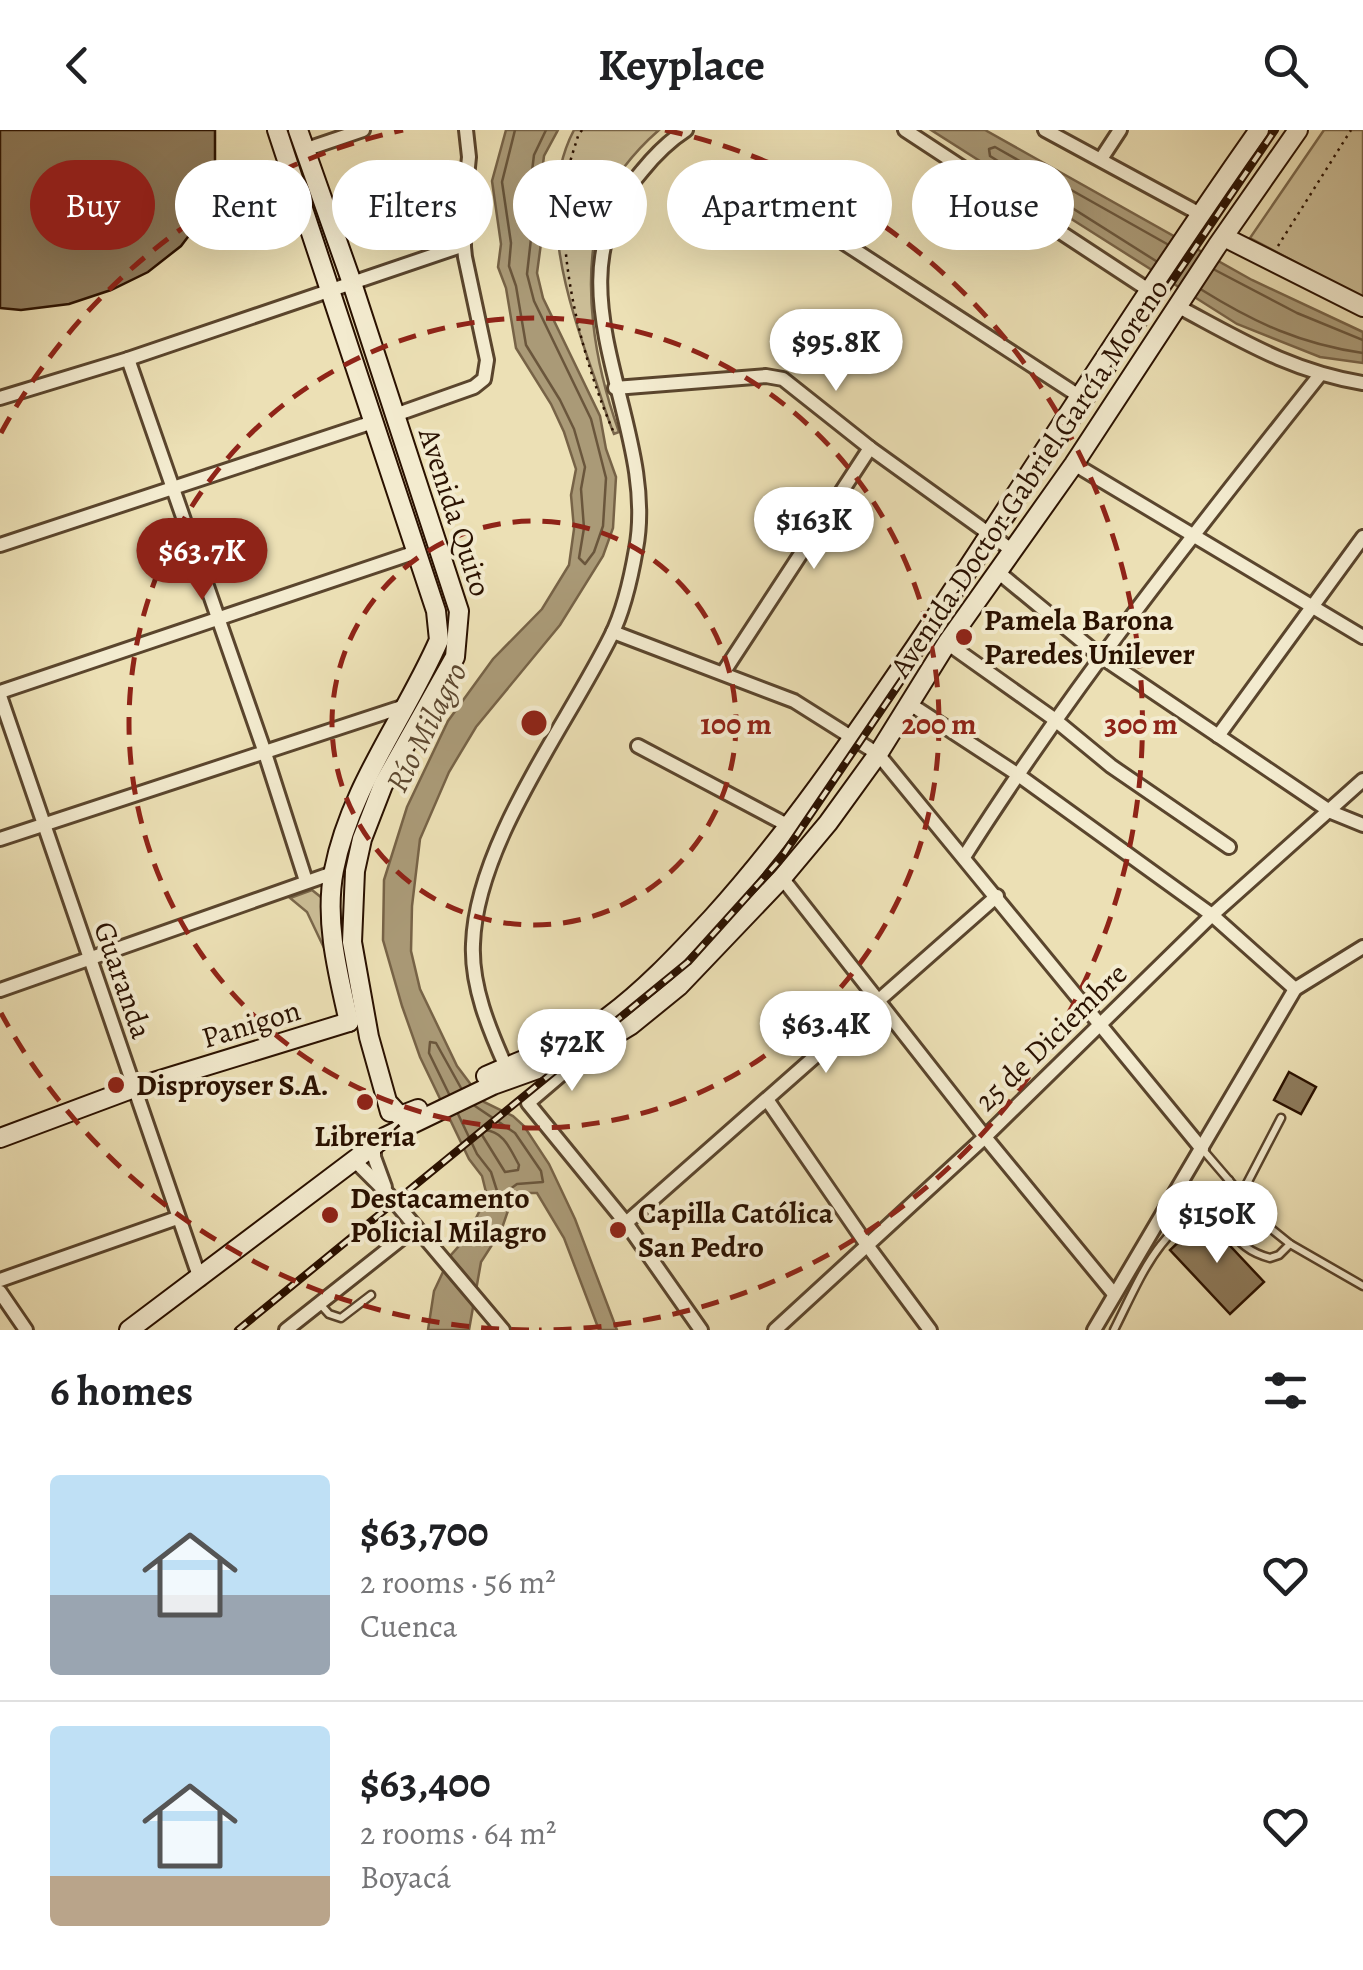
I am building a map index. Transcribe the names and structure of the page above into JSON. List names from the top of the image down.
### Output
{
  "streets": {
    "main road": ["Avenida Doctor Gabriel García Moreno", "Avenida Quito", "Panigon"],
    "street": ["Guaranda", "25 de Diciembre"]
  },
  "crossings": [
    ["Avenida Doctor Gabriel García Moreno", "Avenida Quito"],
    ["Avenida Doctor Gabriel García Moreno", "Guaranda"],
    ["Avenida Quito", "Panigon"],
    ["Guaranda", "Panigon"]
  ],
  "water": ["Río Milagro"],
  "places": [
    "Pamela Barona Paredes Unilever",
    "Disproyser S.A.",
    "Librería",
    "Destacamento Policial Milagro",
    "Capilla Católica San Pedro"
  ],
  "page": {
    "header": "Keyplace",
    "chip": [
      "Buy",
      "Rent",
      "Filters",
      "New",
      "Apartment",
      "House"
    ],
    "price": [
      "$95.8K",
      "$163K",
      "$63.7K",
      "$63.4K",
      "$72K",
      "$150K"
    ],
    "heading": "6 homes",
    "list": [
      {
        "name": "$63,700",
        "note": "2 rooms · 56 m² · Cuenca"
      },
      {
        "name": "$63,400",
        "note": "2 rooms · 64 m² · Boyacá"
      }
    ]
  },
  "rings": ["100 m", "200 m", "300 m"]
}
